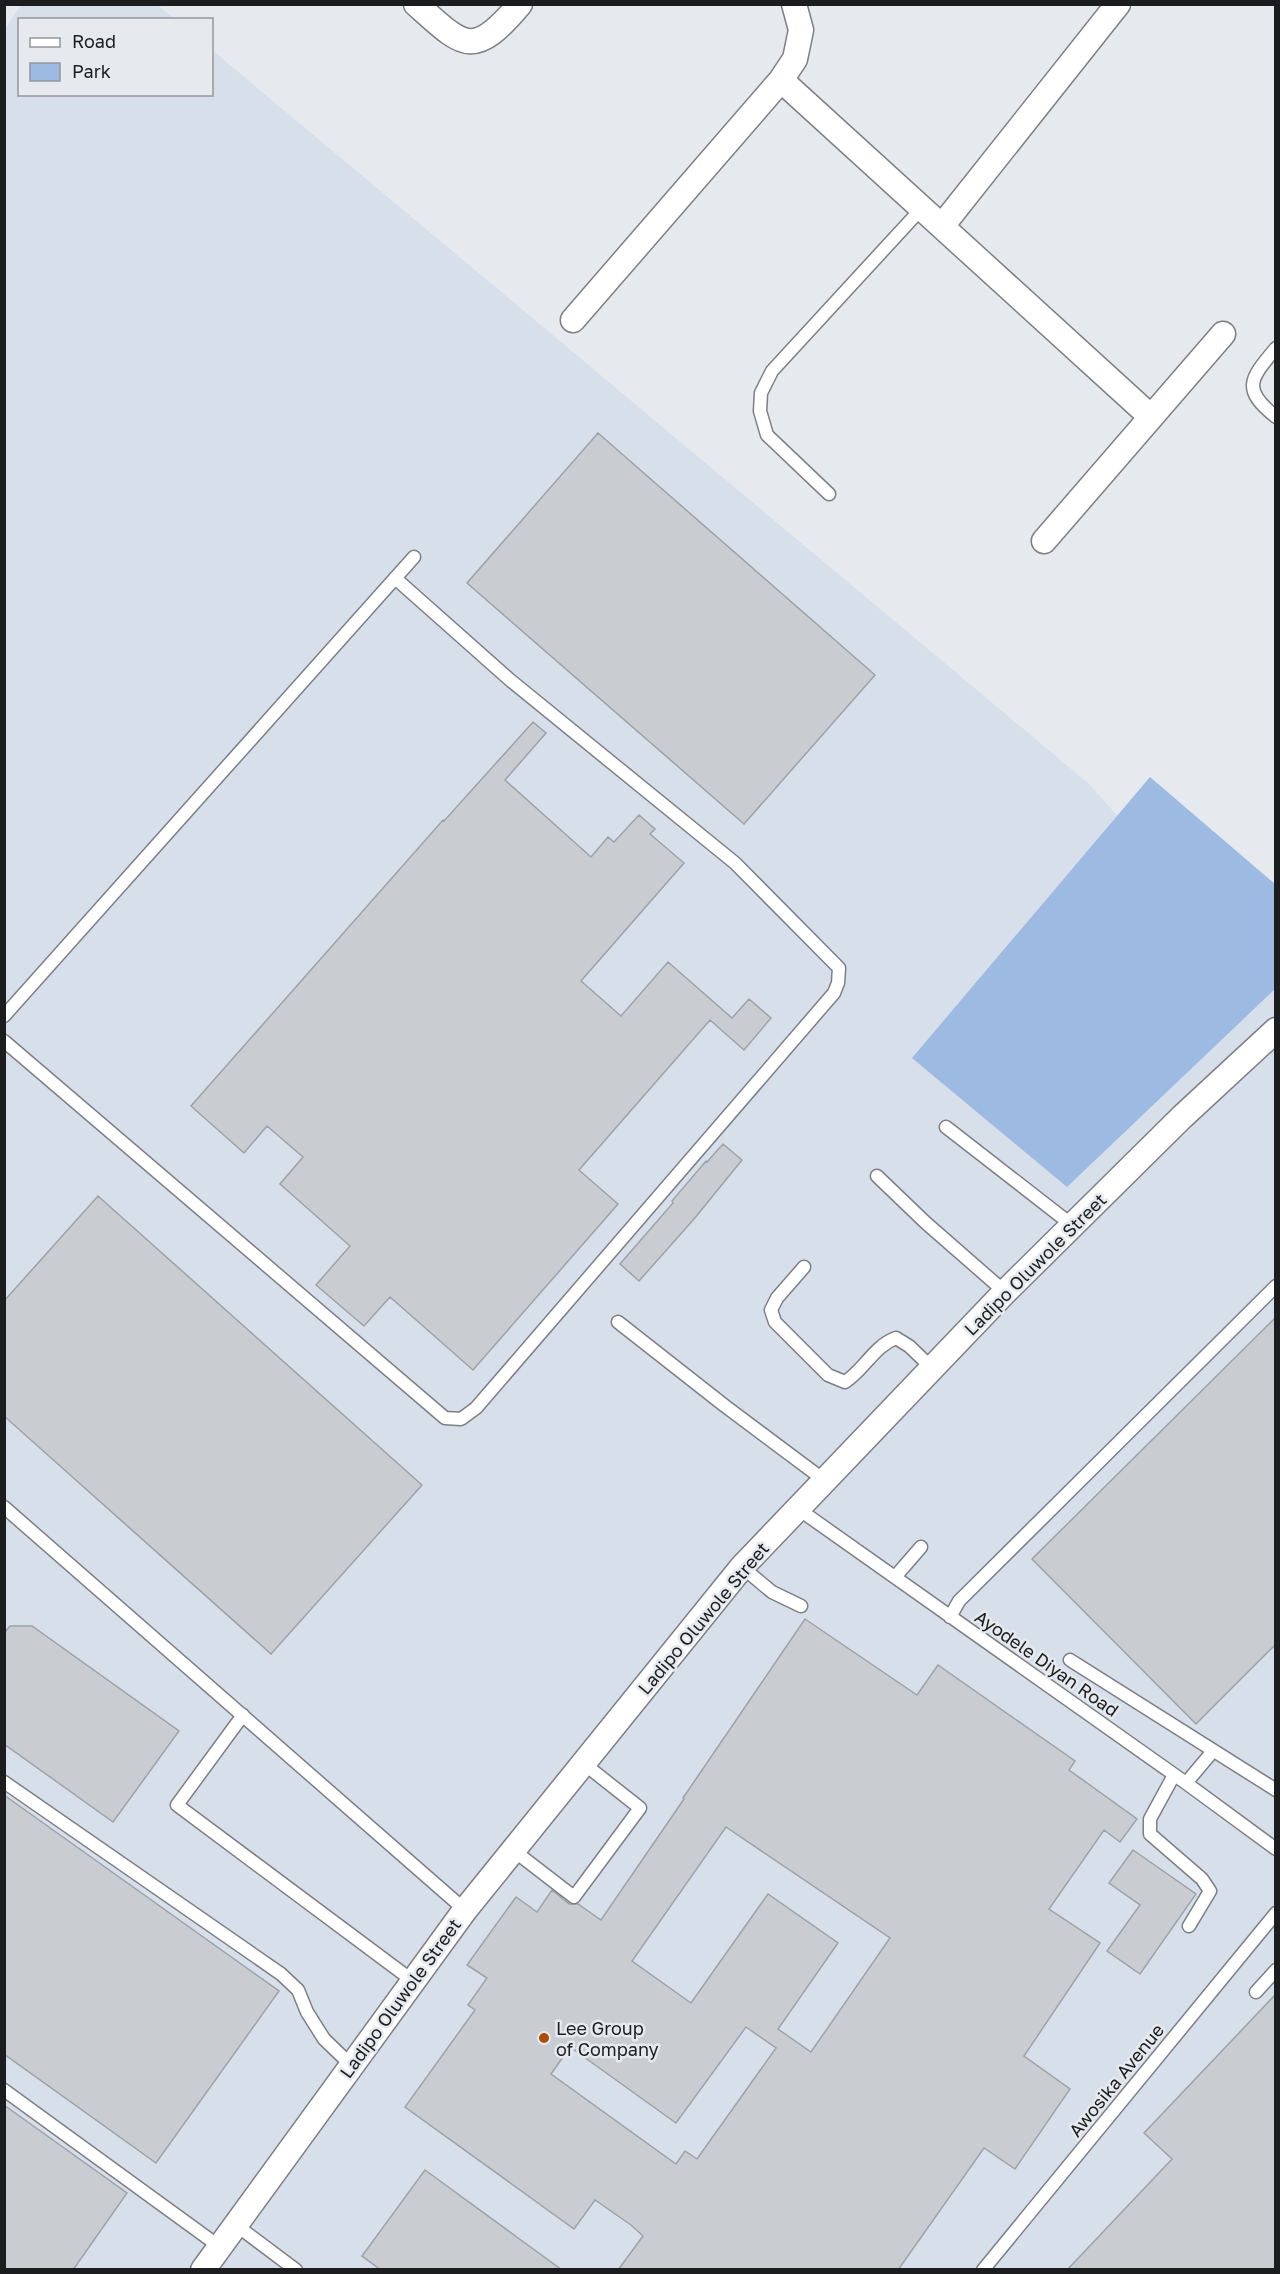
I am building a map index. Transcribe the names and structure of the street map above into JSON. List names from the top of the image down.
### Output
{
  "streets": {
    "street": ["Ladipo Oluwole Street"],
    "lane": ["Ayodele Diyan Road", "Awosika Avenue"]
  },
  "crossings": [
    ["Ladipo Oluwole Street", "Ayodele Diyan Road"]
  ],
  "places": ["Lee Group of Company"],
  "legend": ["Road", "Park"]
}
